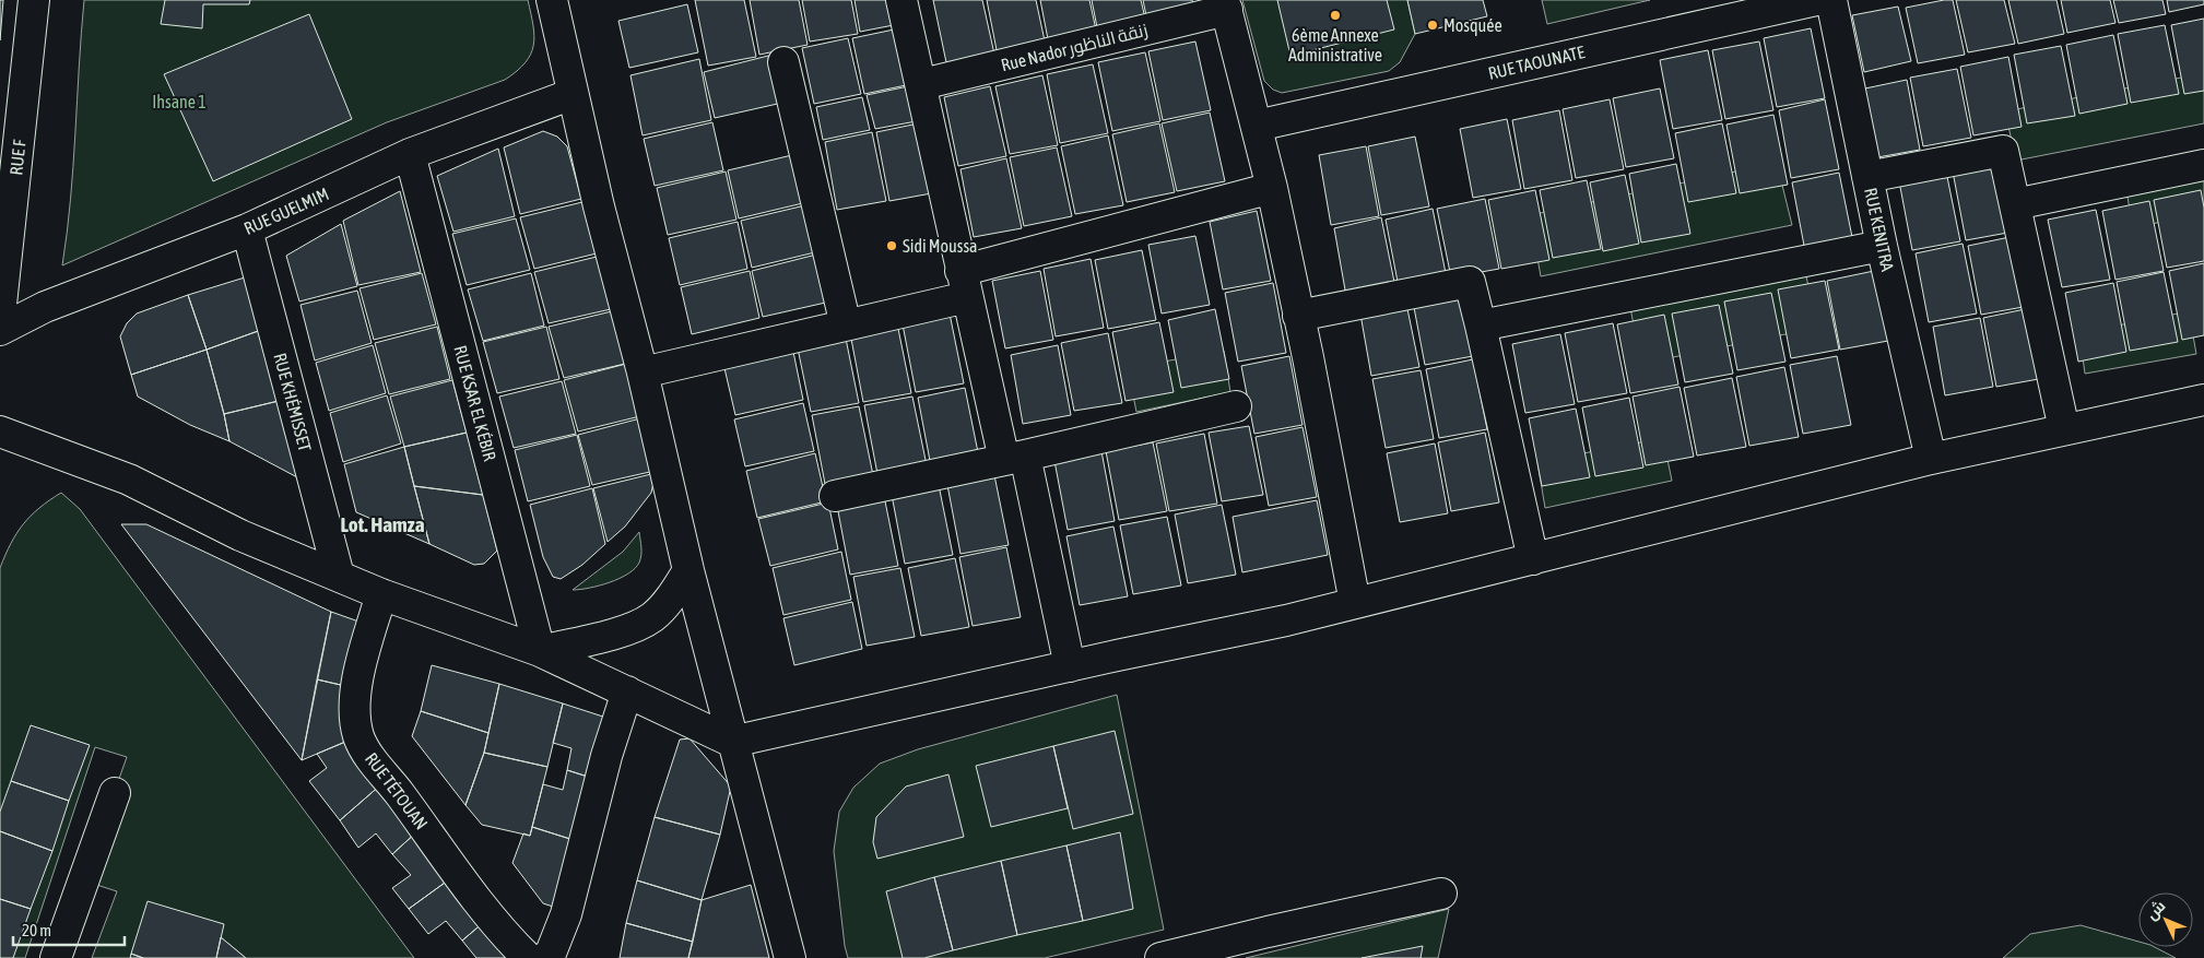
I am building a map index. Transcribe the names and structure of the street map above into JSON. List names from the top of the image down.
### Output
{
  "streets": {
    "street": [
      "Rue Nador زنقة الناظور",
      "RUE TAOUNATE",
      "RUE F",
      "RUE GUELMIM",
      "RUE KENITRA",
      "RUE KHÉMISSET",
      "RUE KSAR EL KÉBIR",
      "RUE TÉTOUAN"
    ]
  },
  "crossings": [
    ["RUE GUELMIM", "RUE KHÉMISSET"],
    ["RUE GUELMIM", "RUE KSAR EL KÉBIR"]
  ],
  "districts": ["Lot. Hamza"],
  "parks": ["Ihsane 1"],
  "places": ["6ème Annexe Administrative", "Mosquée", "Sidi Moussa"],
  "scale_bar": "20 m",
  "north": "top left"
}
